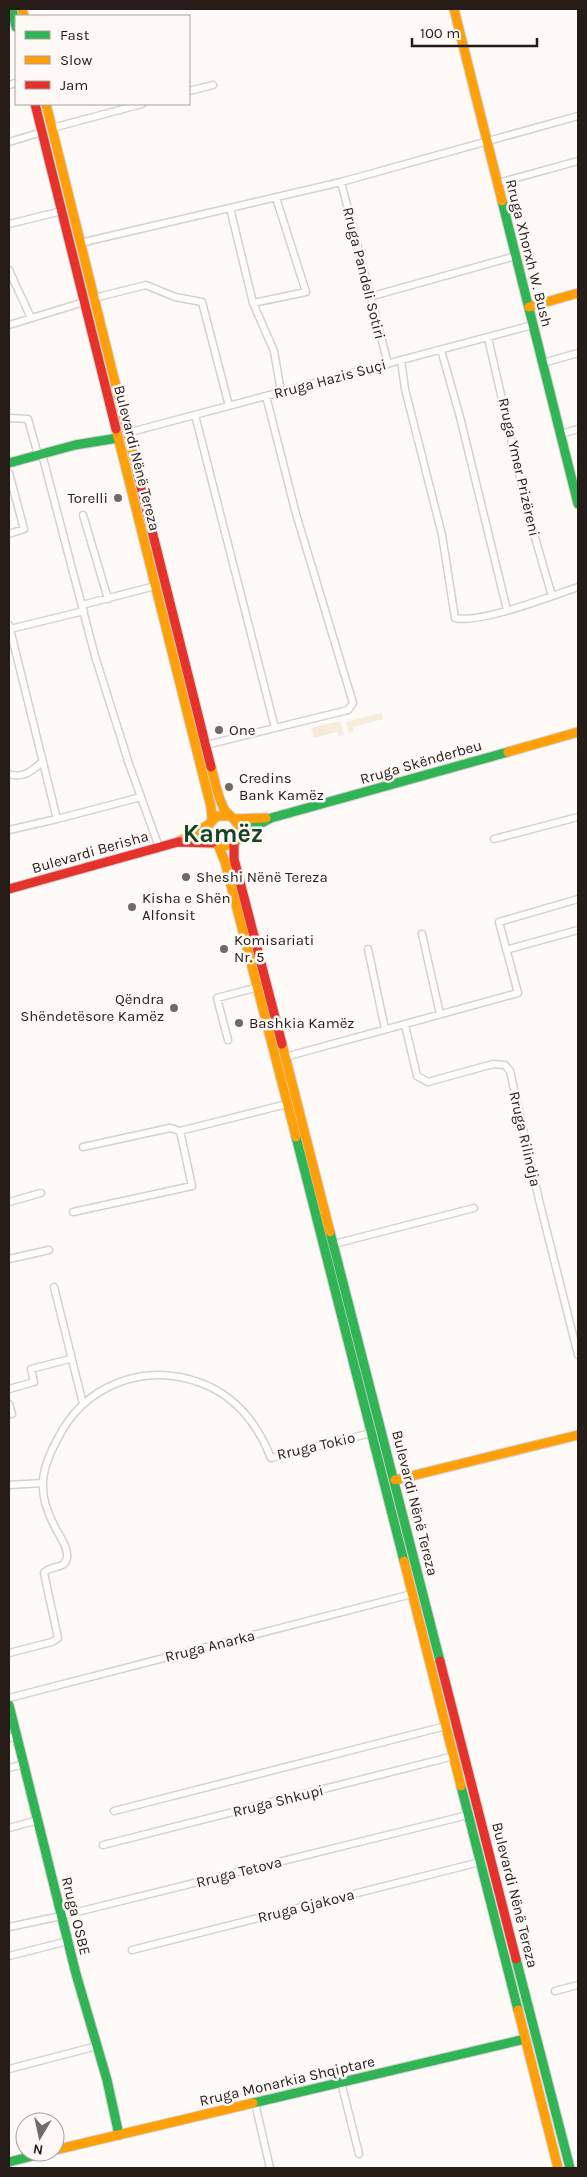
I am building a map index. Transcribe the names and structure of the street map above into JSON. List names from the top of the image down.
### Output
{
  "streets": {
    "main road": [
      "Rruga Xhorxh W. Bush",
      "Bulevardi Nënë Tereza",
      "Rruga Skënderbeu",
      "Bulevardi Berisha",
      "Rruga OSBE",
      "Rruga Monarkia Shqiptare"
    ],
    "street": [
      "Rruga Pandeli Sotiri",
      "Rruga Hazis Suçi",
      "Rruga Ymer Prizëreni",
      "Rruga Rilindja",
      "Rruga Tokio",
      "Rruga Anarka",
      "Rruga Shkupi",
      "Rruga Tetova",
      "Rruga Gjakova"
    ]
  },
  "crossings": [
    ["Rruga Xhorxh W. Bush", "Rruga Hazis Suçi"],
    ["Rruga Pandeli Sotiri", "Rruga Hazis Suçi"],
    ["Rruga Hazis Suçi", "Bulevardi Nënë Tereza"],
    ["Rruga Hazis Suçi", "Rruga Ymer Prizëreni"],
    ["Bulevardi Nënë Tereza", "Rruga Skënderbeu"],
    ["Bulevardi Nënë Tereza", "Bulevardi Berisha"],
    ["Bulevardi Nënë Tereza", "Rruga Tokio"],
    ["Bulevardi Nënë Tereza", "Rruga Anarka"],
    ["Bulevardi Nënë Tereza", "Rruga Shkupi"],
    ["Bulevardi Nënë Tereza", "Rruga Tetova"],
    ["Bulevardi Nënë Tereza", "Rruga Gjakova"],
    ["Bulevardi Nënë Tereza", "Rruga Monarkia Shqiptare"],
    ["Rruga Skënderbeu", "Bulevardi Berisha"],
    ["Rruga Tetova", "Rruga OSBE"],
    ["Rruga OSBE", "Rruga Monarkia Shqiptare"]
  ],
  "districts": ["Kamëz"],
  "places": [
    "Torelli",
    "One",
    "Credins Bank Kamëz",
    "Sheshi Nënë Tereza",
    "Kisha e Shën Alfonsit",
    "Komisariati Nr. 5",
    "Qëndra Shëndetësore Kamëz",
    "Bashkia Kamëz"
  ],
  "legend": ["Fast", "Slow", "Jam"],
  "scale_bar": "100 m",
  "north": "bottom"
}
